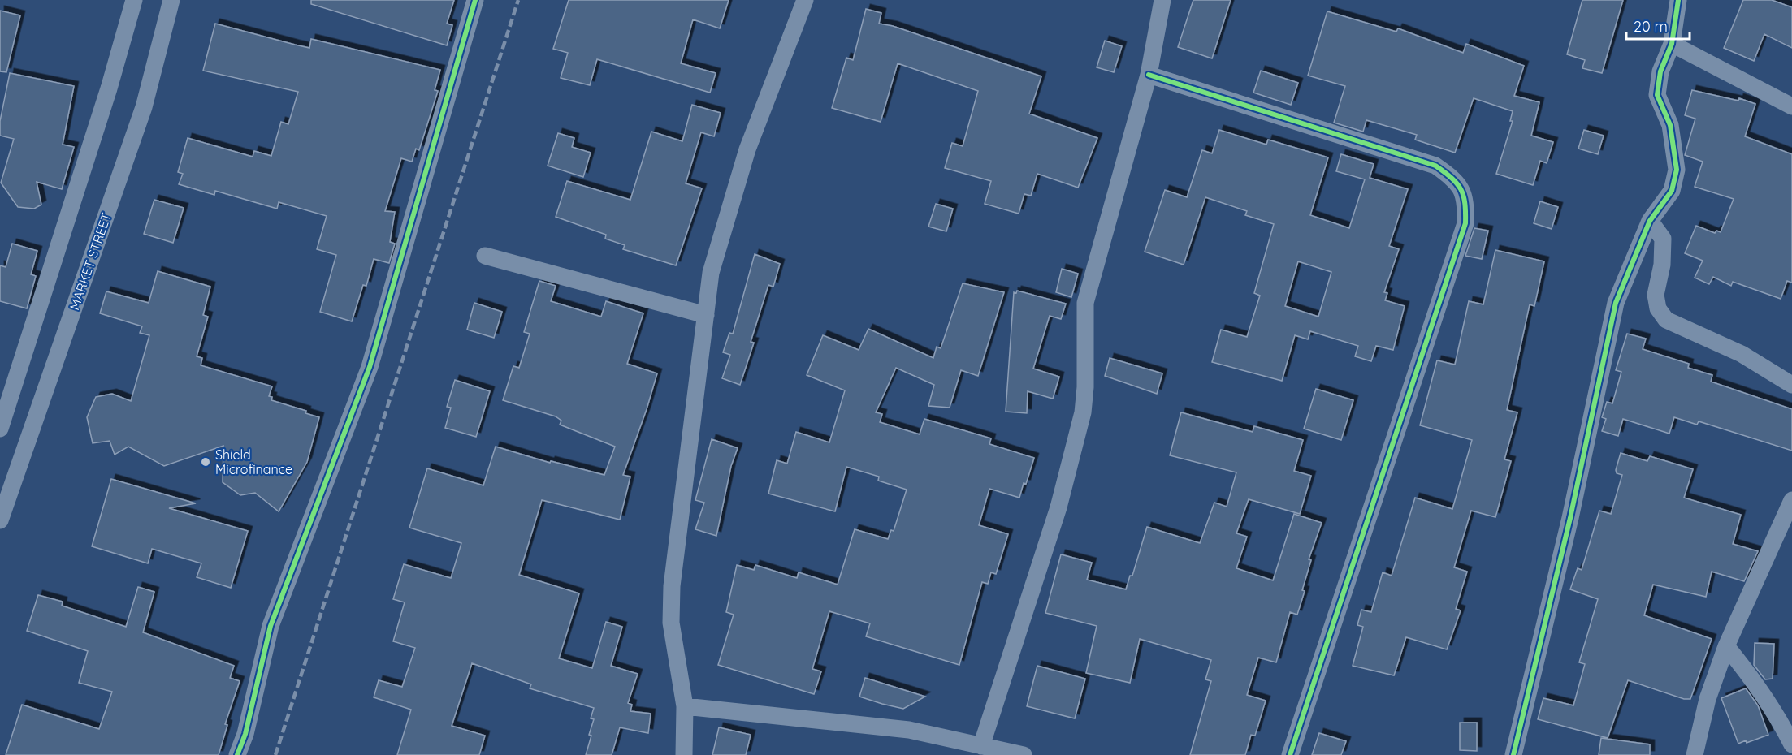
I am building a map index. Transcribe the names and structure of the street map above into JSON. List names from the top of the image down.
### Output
{
  "streets": {
    "street": ["MARKET STREET"]
  },
  "places": ["Shield Microfinance"],
  "scale_bar": "20 m"
}
